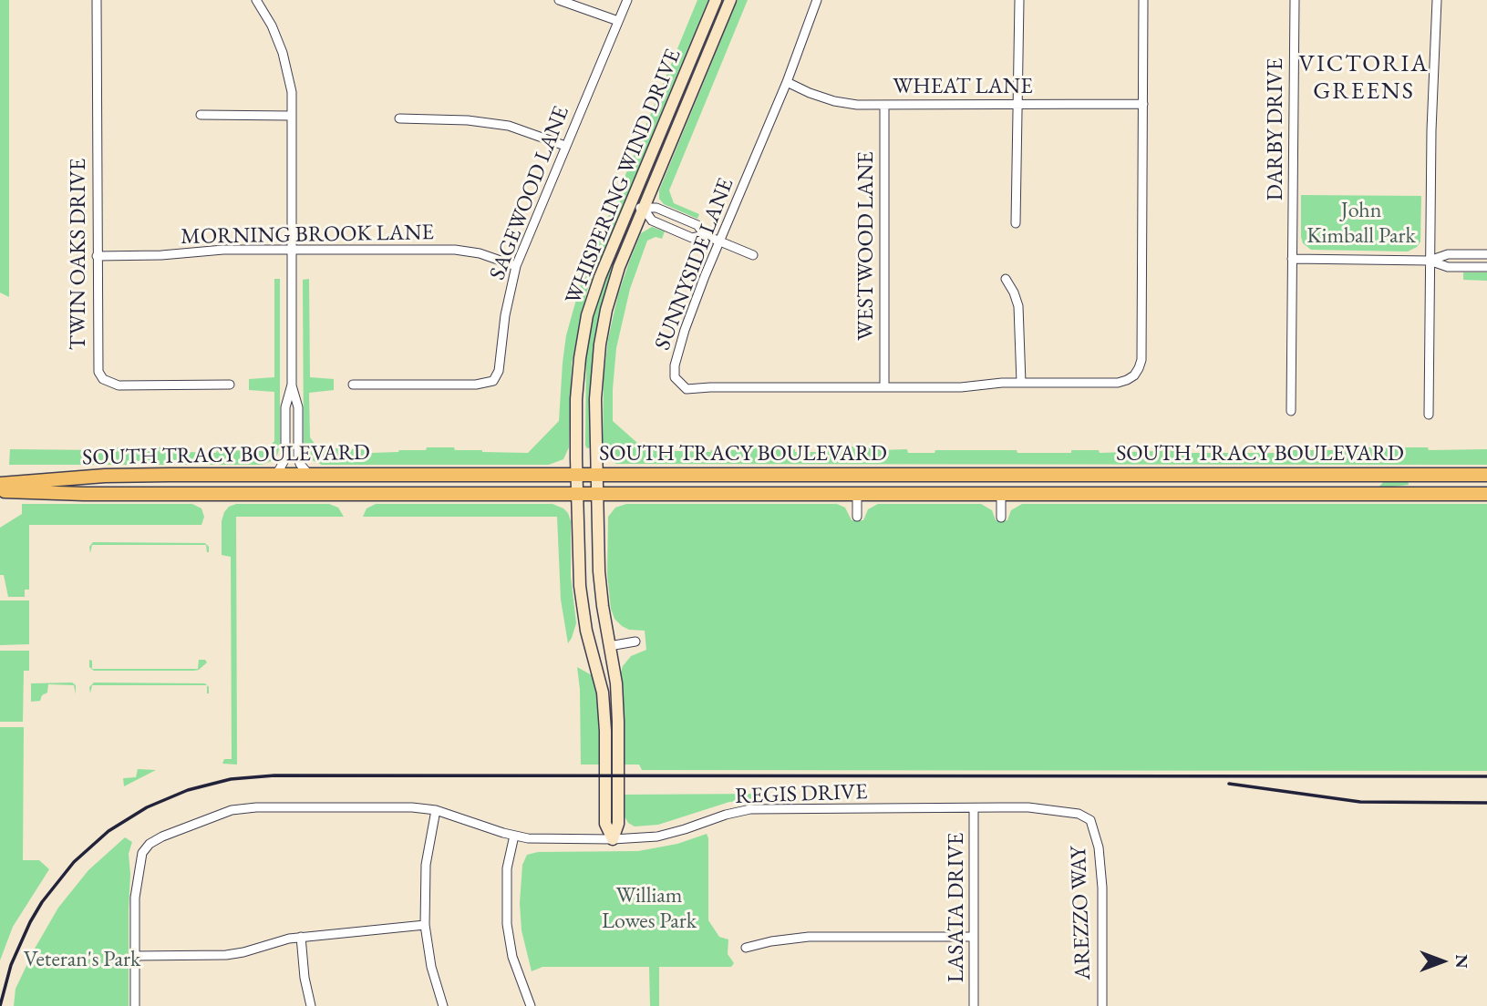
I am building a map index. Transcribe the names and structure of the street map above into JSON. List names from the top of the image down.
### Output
{
  "streets": {
    "main road": ["SOUTH TRACY BOULEVARD"],
    "street": [
      "WHEAT LANE",
      "DARBY DRIVE",
      "WHISPERING WIND DRIVE",
      "SAGEWOOD LANE",
      "MORNING BROOK LANE",
      "WESTWOOD LANE",
      "TWIN OAKS DRIVE",
      "SUNNYSIDE LANE",
      "REGIS DRIVE",
      "LASATA DRIVE",
      "AREZZO WAY"
    ]
  },
  "crossings": [
    ["WHEAT LANE", "WESTWOOD LANE"],
    ["WHEAT LANE", "SUNNYSIDE LANE"],
    ["WHISPERING WIND DRIVE", "SOUTH TRACY BOULEVARD"],
    ["WHISPERING WIND DRIVE", "REGIS DRIVE"],
    ["SAGEWOOD LANE", "MORNING BROOK LANE"],
    ["MORNING BROOK LANE", "TWIN OAKS DRIVE"],
    ["WESTWOOD LANE", "SUNNYSIDE LANE"],
    ["REGIS DRIVE", "LASATA DRIVE"],
    ["REGIS DRIVE", "AREZZO WAY"]
  ],
  "districts": ["VICTORIA GREENS"],
  "parks": ["John Kimball Park", "William Lowes Park", "Veteran's Park"],
  "north": "right"
}
